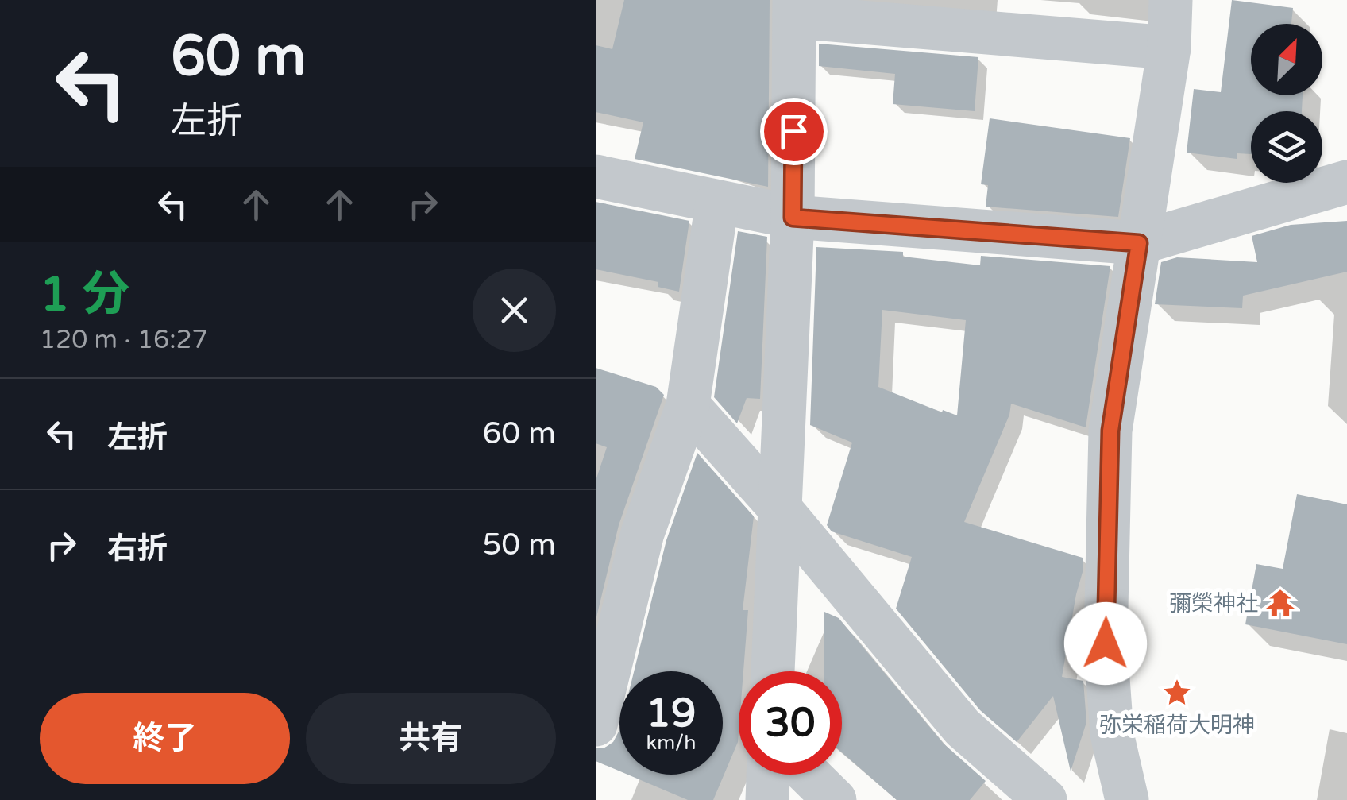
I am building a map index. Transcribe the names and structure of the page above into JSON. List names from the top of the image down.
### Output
{
  "places": {
    "temple": ["彌榮神社"],
    "place": ["弥栄稲荷大明神"]
  },
  "north": "top right",
  "page": {
    "turn": ["60 m", "左折"],
    "heading": ["1 分", "120 m · 16:27"],
    "list": [
      {
        "name": "左折",
        "value": "60 m"
      },
      {
        "name": "右折",
        "value": "50 m"
      }
    ],
    "speed": "19 km/h",
    "limit": "30",
    "buttons": ["終了", "共有"]
  }
}
